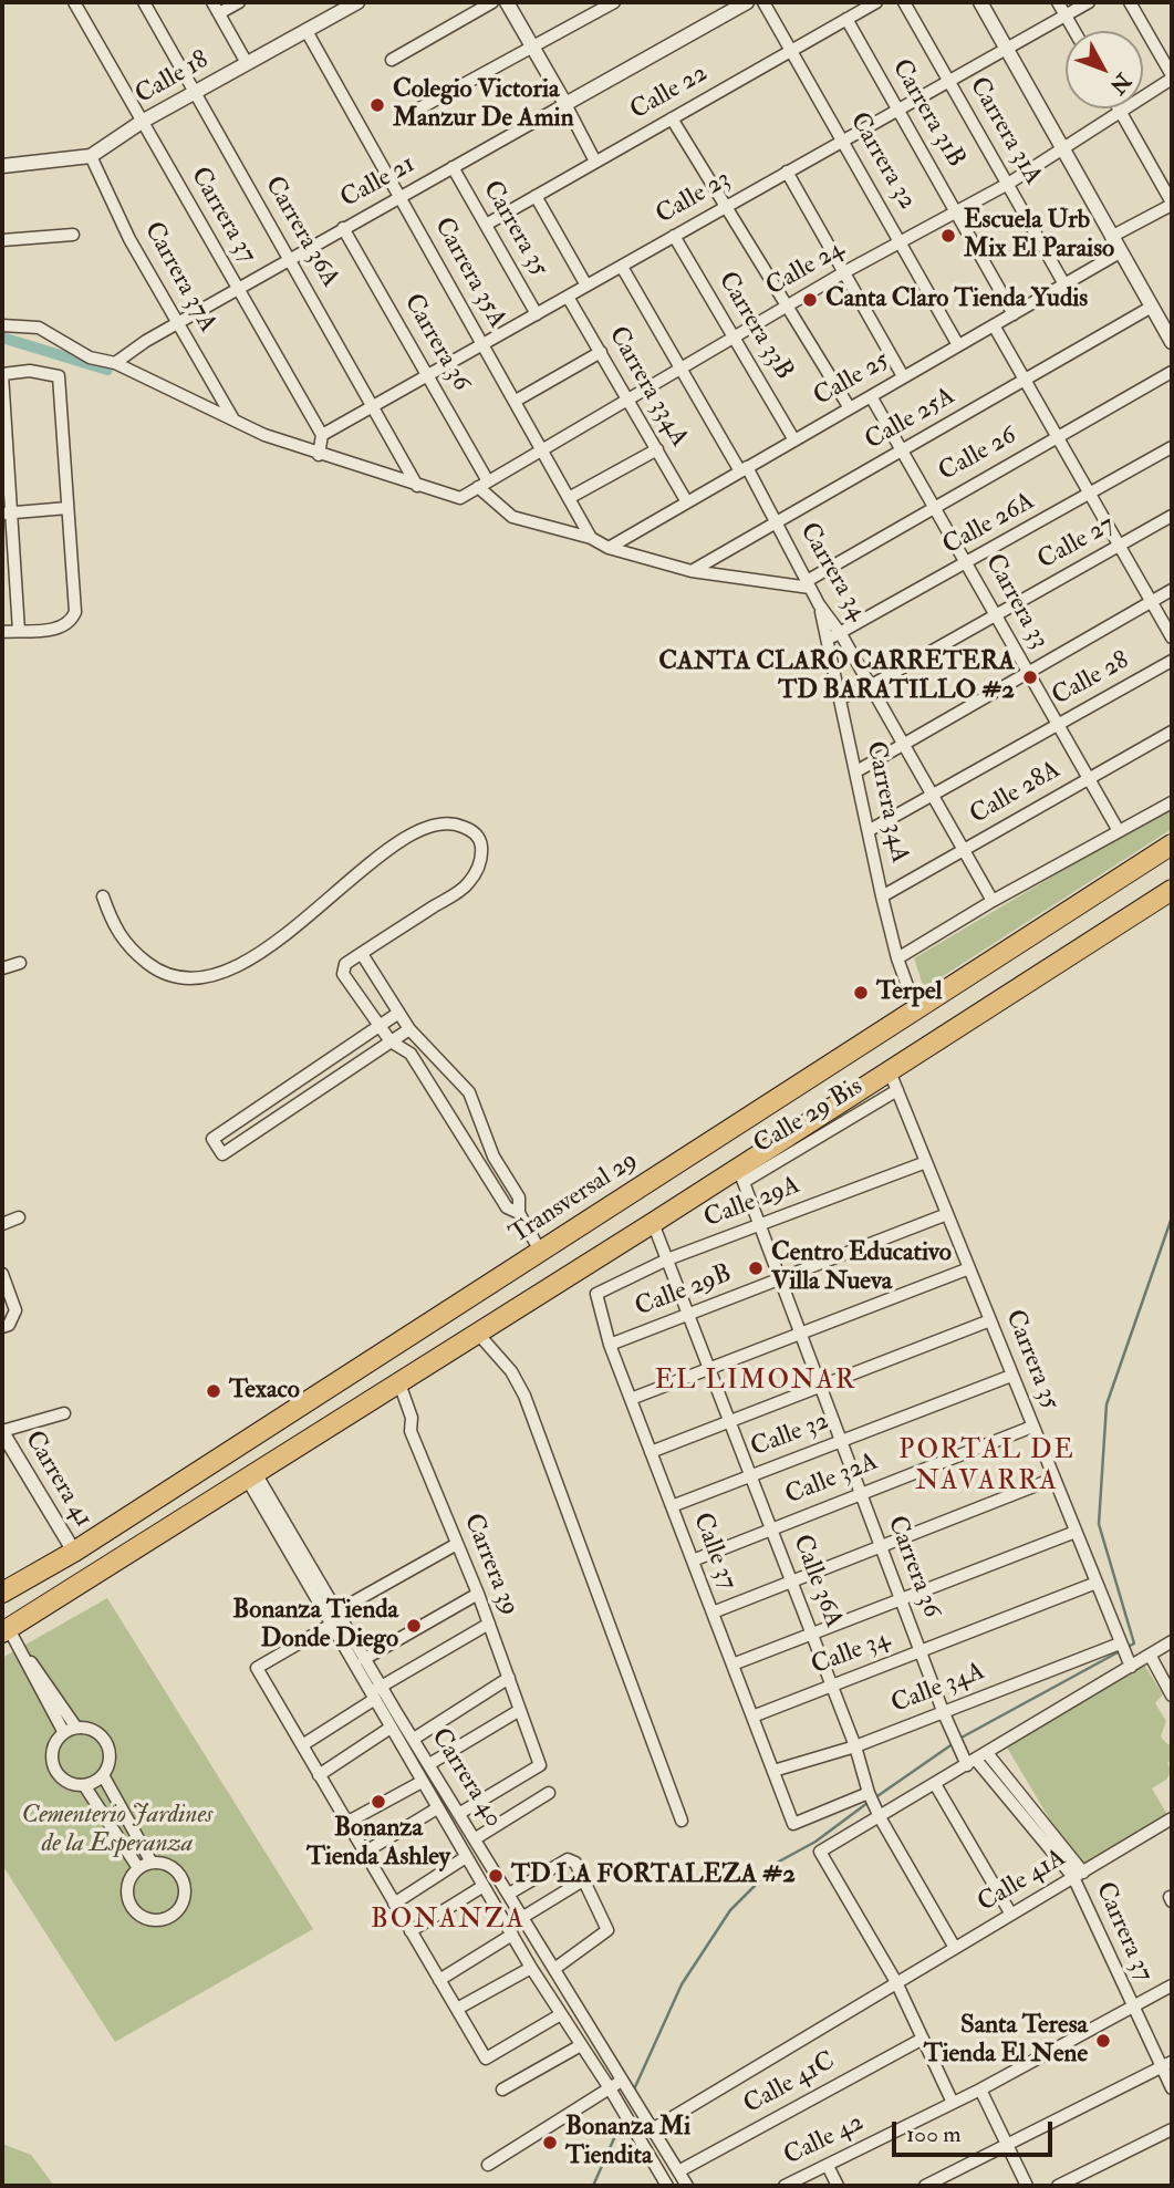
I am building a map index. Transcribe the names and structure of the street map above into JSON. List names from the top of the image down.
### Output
{
  "streets": {
    "highway": ["Transversal 29"],
    "street": [
      "Calle 18",
      "Calle 22",
      "Carrera 31B",
      "Carrera 31A",
      "Carrera 32",
      "Calle 21",
      "Calle 23",
      "Carrera 37",
      "Carrera 35",
      "Carrera 36A",
      "Calle 24",
      "Carrera 35A",
      "Carrera 37A",
      "Carrera 33B",
      "Carrera 36",
      "Calle 25",
      "Carrera 334A",
      "Calle 25A",
      "Calle 26",
      "Calle 26A",
      "Calle 27",
      "Carrera 34",
      "Carrera 33",
      "Calle 28",
      "Calle 28A",
      "Carrera 34A",
      "Calle 29 Bis",
      "Calle 29A",
      "Calle 29B",
      "Calle 32",
      "Carrera 41",
      "Calle 32A",
      "Calle 37",
      "Carrera 39",
      "Calle 36A",
      "Calle 34",
      "Calle 34A",
      "Carrera 40",
      "Calle 41A",
      "Calle 41C",
      "Calle 42"
    ]
  },
  "crossings": [
    ["Calle 18", "Carrera 37"],
    ["Calle 18", "Carrera 36A"],
    ["Calle 18", "Carrera 35A"],
    ["Calle 18", "Carrera 37A"],
    ["Calle 22", "Carrera 31B"],
    ["Calle 22", "Carrera 32"],
    ["Calle 22", "Carrera 35"],
    ["Carrera 31B", "Calle 23"],
    ["Carrera 31B", "Calle 24"],
    ["Carrera 31B", "Calle 25"],
    ["Carrera 31A", "Calle 23"],
    ["Carrera 31A", "Calle 24"],
    ["Carrera 31A", "Calle 25"],
    ["Carrera 32", "Calle 23"],
    ["Carrera 32", "Calle 24"],
    ["Carrera 32", "Calle 25"],
    ["Calle 21", "Carrera 37"],
    ["Calle 21", "Carrera 35"],
    ["Calle 21", "Carrera 36A"],
    ["Calle 21", "Carrera 35A"],
    ["Calle 21", "Carrera 37A"],
    ["Calle 21", "Carrera 36"],
    ["Calle 23", "Carrera 37"],
    ["Calle 23", "Carrera 35"],
    ["Calle 23", "Carrera 36A"],
    ["Calle 23", "Carrera 35A"],
    ["Calle 23", "Carrera 33B"],
    ["Calle 23", "Carrera 36"],
    ["Calle 23", "Carrera 334A"],
    ["Calle 23", "Carrera 34"],
    ["Carrera 37", "Carrera 36"],
    ["Carrera 37", "Calle 41A"],
    ["Carrera 37", "Calle 42"],
    ["Carrera 35", "Calle 29 Bis"],
    ["Carrera 35", "Calle 29A"],
    ["Carrera 35", "Calle 29B"],
    ["Carrera 35", "Calle 32"],
    ["Carrera 35", "Calle 32A"],
    ["Carrera 35", "Calle 34"],
    ["Carrera 35", "Calle 34A"],
    ["Carrera 36A", "Calle 24"],
    ["Calle 24", "Carrera 35A"],
    ["Calle 24", "Carrera 33B"],
    ["Calle 24", "Carrera 36"],
    ["Calle 24", "Carrera 334A"],
    ["Calle 24", "Carrera 34"],
    ["Carrera 33B", "Calle 25"],
    ["Carrera 36", "Calle 29 Bis"],
    ["Carrera 36", "Calle 29A"],
    ["Carrera 36", "Calle 29B"],
    ["Carrera 36", "Calle 32"],
    ["Carrera 36", "Calle 32A"],
    ["Carrera 36", "Calle 34"],
    ["Carrera 36", "Calle 34A"],
    ["Calle 25", "Carrera 334A"],
    ["Calle 25", "Carrera 34"],
    ["Calle 25", "Carrera 33"],
    ["Calle 25A", "Carrera 34"],
    ["Calle 25A", "Carrera 33"],
    ["Calle 26", "Carrera 34"],
    ["Calle 26", "Carrera 33"],
    ["Calle 26A", "Carrera 34"],
    ["Calle 26A", "Carrera 33"],
    ["Calle 26A", "Carrera 34A"],
    ["Calle 27", "Carrera 34"],
    ["Calle 27", "Carrera 33"],
    ["Calle 27", "Carrera 34A"],
    ["Carrera 34", "Calle 28"],
    ["Carrera 34", "Calle 28A"],
    ["Carrera 34", "Carrera 34A"],
    ["Carrera 33", "Calle 28"],
    ["Carrera 33", "Calle 28A"],
    ["Calle 28", "Carrera 34A"],
    ["Calle 28A", "Carrera 34A"],
    ["Carrera 34A", "Transversal 29"],
    ["Transversal 29", "Carrera 41"],
    ["Calle 29A", "Calle 37"],
    ["Calle 29A", "Calle 36A"],
    ["Calle 29B", "Calle 37"],
    ["Calle 29B", "Calle 36A"],
    ["Calle 32", "Calle 37"],
    ["Calle 32", "Calle 36A"],
    ["Calle 32A", "Calle 37"],
    ["Calle 32A", "Calle 36A"],
    ["Calle 37", "Calle 36A"],
    ["Calle 37", "Calle 34"],
    ["Calle 37", "Calle 34A"],
    ["Carrera 39", "Carrera 40"],
    ["Calle 36A", "Calle 34"],
    ["Calle 36A", "Calle 34A"],
    ["Calle 36A", "Calle 41A"],
    ["Carrera 40", "Calle 41A"],
    ["Carrera 40", "Calle 41C"]
  ],
  "districts": ["EL LIMONAR", "PORTAL DE NAVARRA", "BONANZA"],
  "parks": ["Cementerio Jardines de la Esperanza"],
  "places": [
    "Colegio Victoria Manzur De Amin",
    "Escuela Urb Mix El Paraiso",
    "Canta Claro Tienda Yudis",
    "CANTA CLARO CARRETERA TD BARATILLO #2",
    "Terpel",
    "Centro Educativo Villa Nueva",
    "Texaco",
    "Bonanza Tienda Donde Diego",
    "Bonanza Tienda Ashley",
    "TD LA FORTALEZA #2",
    "Santa Teresa Tienda El Nene",
    "Bonanza Mi Tiendita"
  ],
  "scale_bar": "100 m",
  "north": "bottom right"
}
